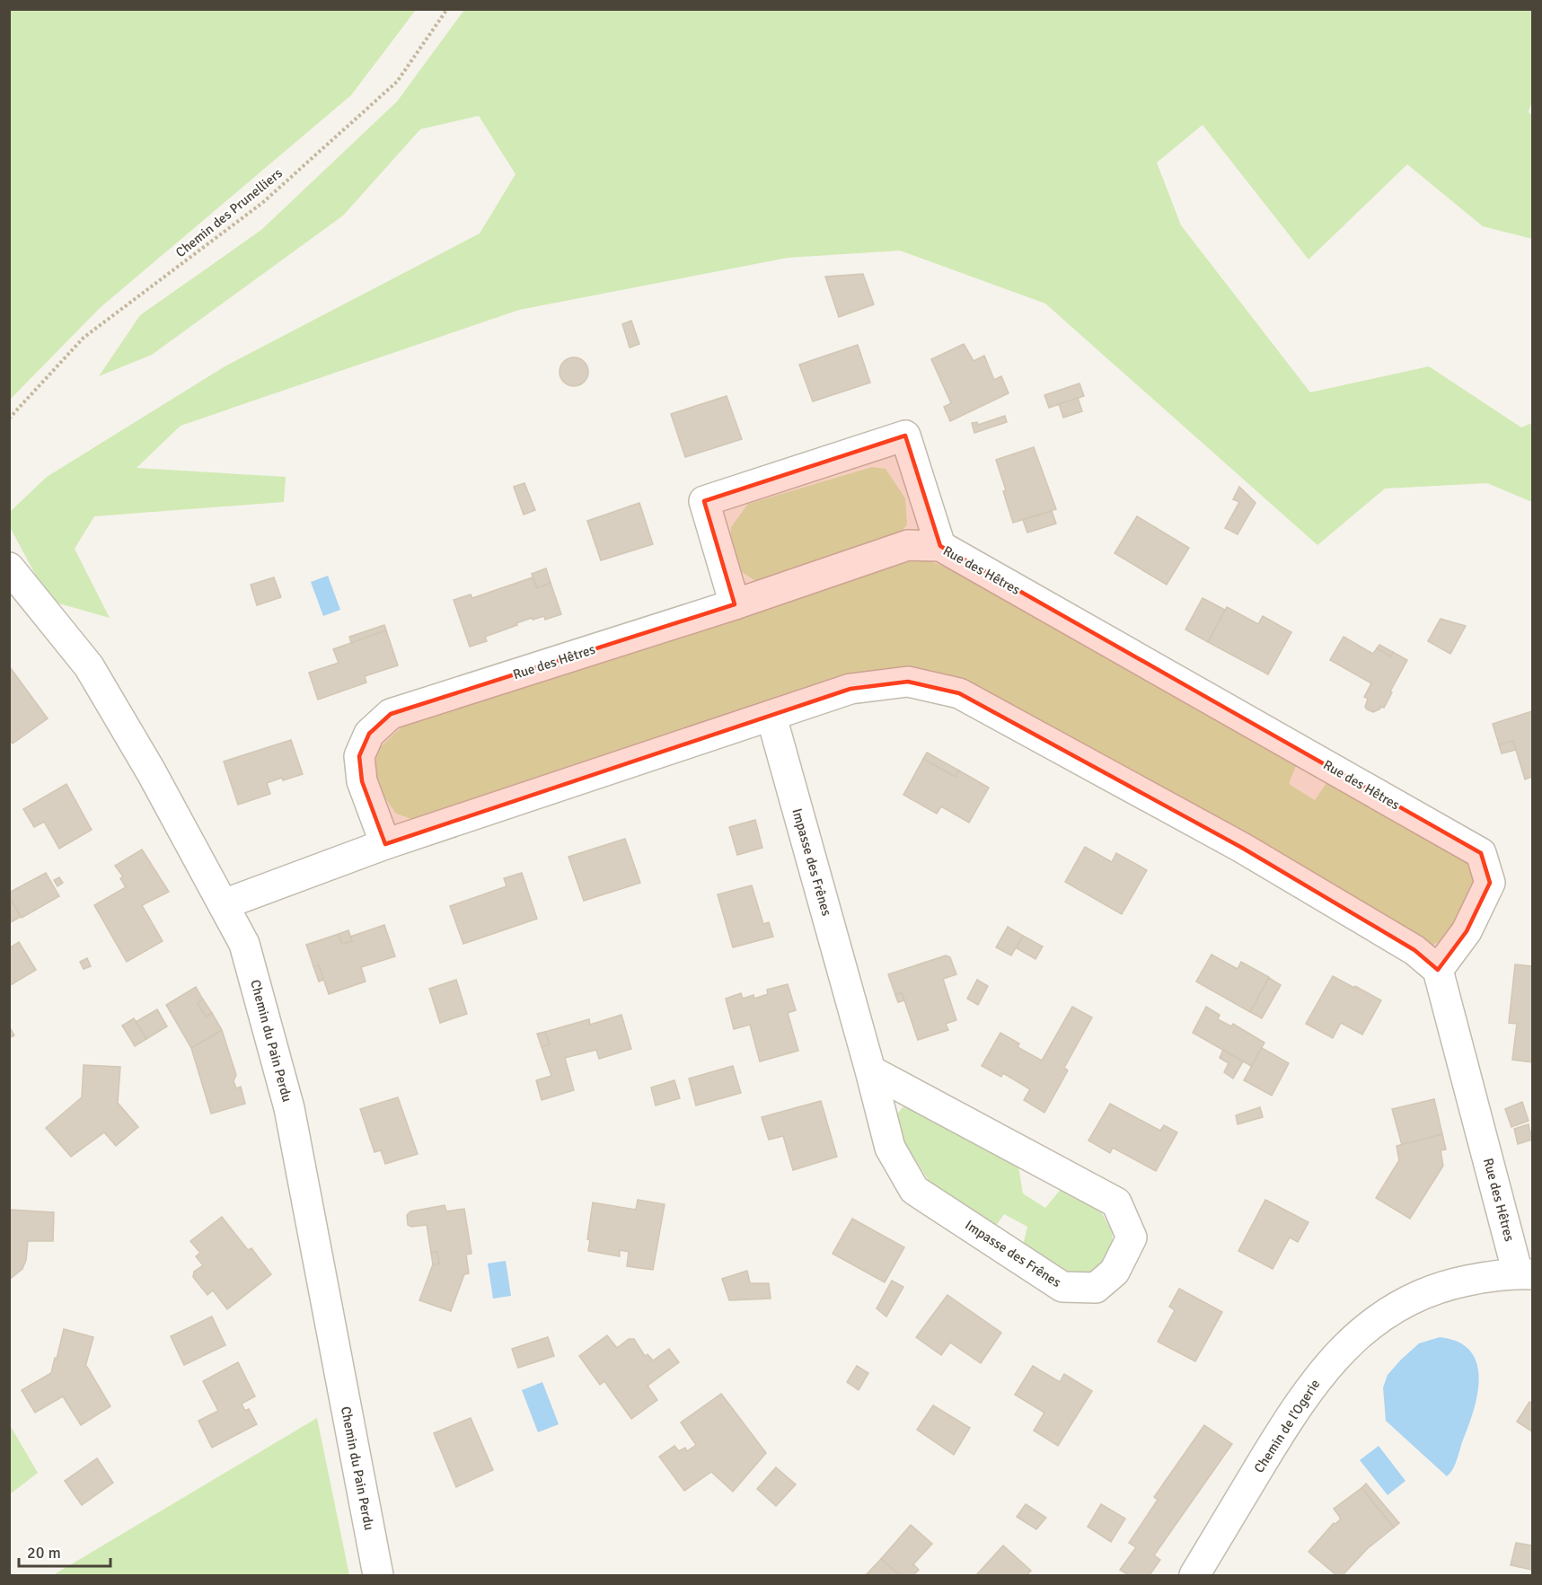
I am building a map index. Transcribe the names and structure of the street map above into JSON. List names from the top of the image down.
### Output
{
  "streets": {
    "street": [
      "Rue des Hêtres",
      "Impasse des Frênes",
      "Chemin du Pain Perdu",
      "Chemin de l'Ogerie"
    ],
    "path": ["Chemin des Prunelliers"]
  },
  "crossings": [
    ["Rue des Hêtres", "Chemin de l'Ogerie"]
  ],
  "scale_bar": "20 m"
}
